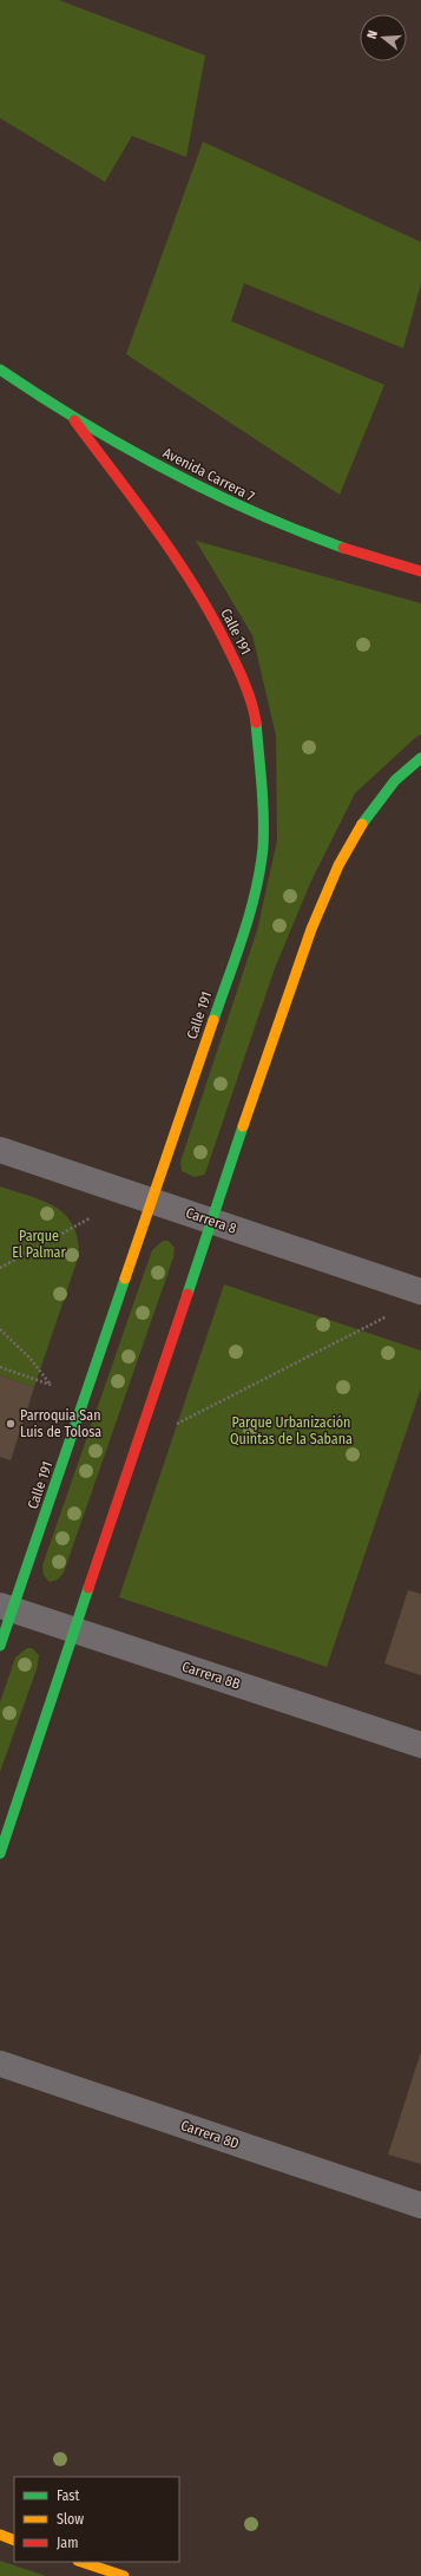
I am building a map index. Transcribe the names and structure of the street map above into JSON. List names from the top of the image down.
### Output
{
  "streets": {
    "street": [
      "Avenida Carrera 7",
      "Calle 191",
      "Carrera 8",
      "Carrera 8B",
      "Carrera 8D"
    ]
  },
  "crossings": [
    ["Avenida Carrera 7", "Calle 191"],
    ["Calle 191", "Carrera 8"],
    ["Calle 191", "Carrera 8B"]
  ],
  "parks": ["Parque El Palmar", "Parque Urbanización Quintas de la Sabana"],
  "places": ["Parroquia San Luis de Tolosa"],
  "legend": ["Fast", "Slow", "Jam"],
  "north": "left"
}
